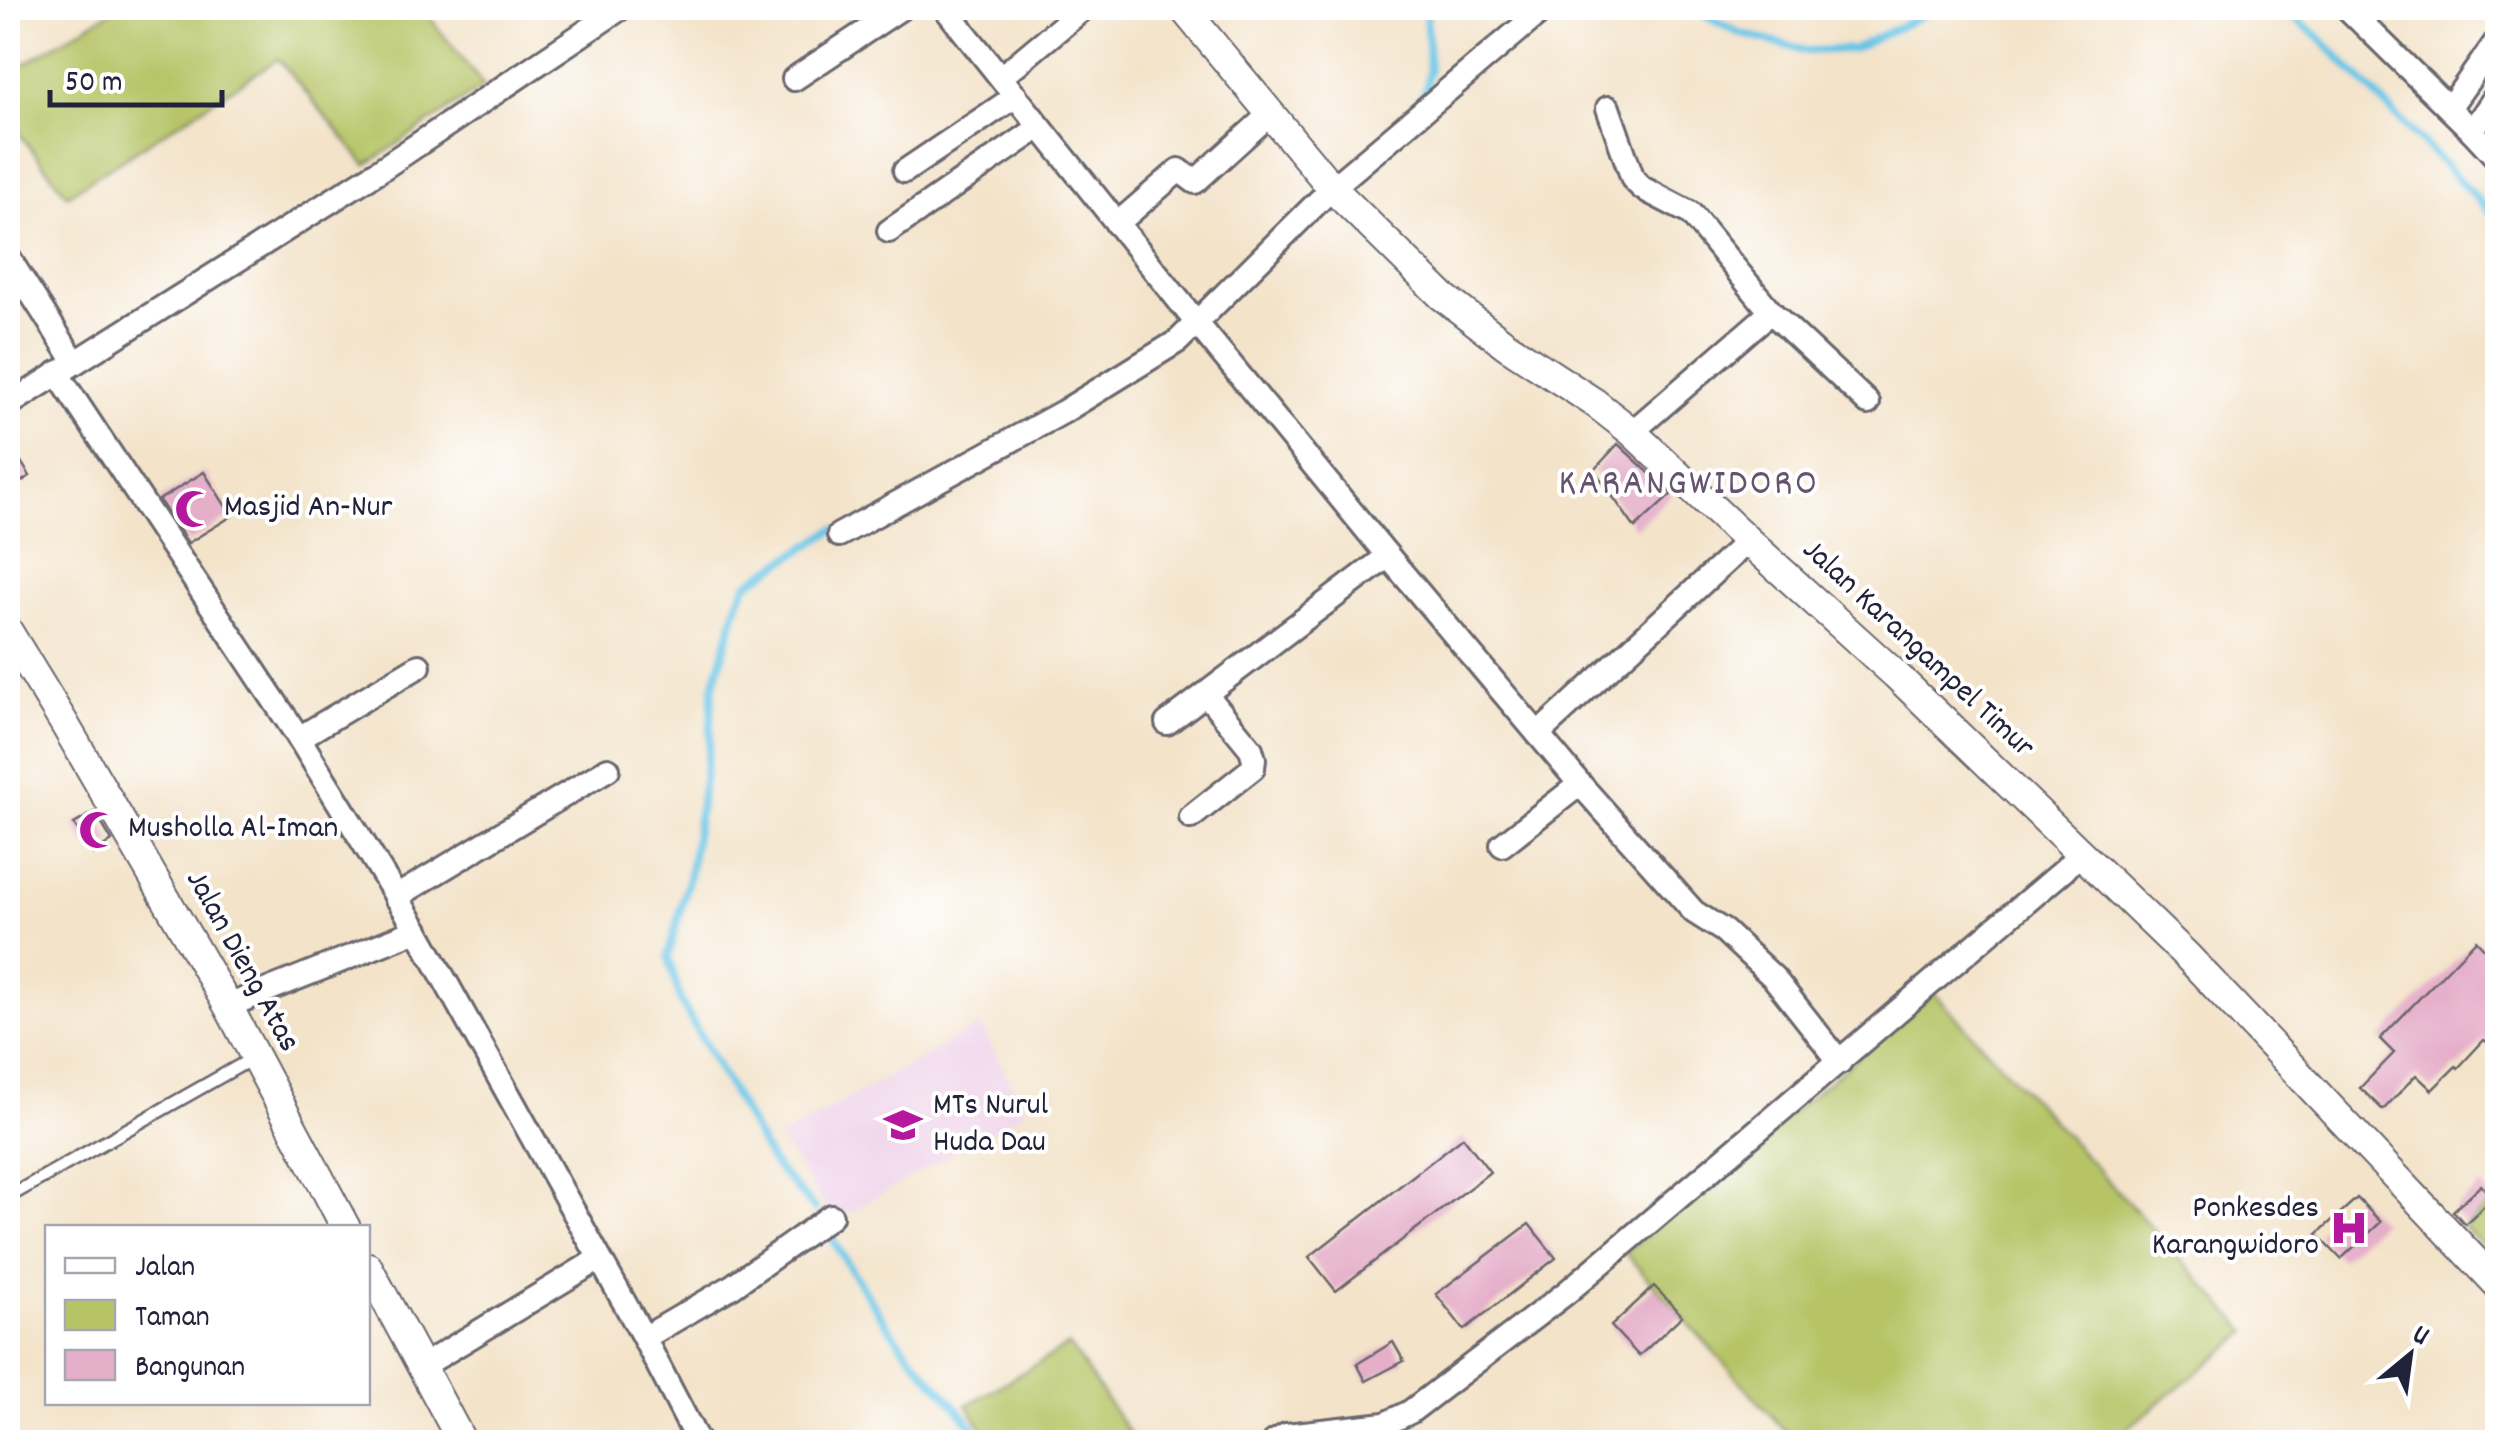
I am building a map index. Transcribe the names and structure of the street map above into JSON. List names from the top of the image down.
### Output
{
  "streets": {
    "street": ["Jalan Karangampel Timur", "Jalan Dieng Atas"]
  },
  "districts": ["KARANGWIDORO"],
  "places": {
    "mosque": ["Masjid An-Nur", "Musholla Al-Iman"],
    "school or university": ["MTs Nurul Huda Dau"],
    "hospital": ["Ponkesdes Karangwidoro"]
  },
  "legend": ["Jalan", "Taman", "Bangunan"],
  "scale_bar": "50 m",
  "north": "top right"
}
